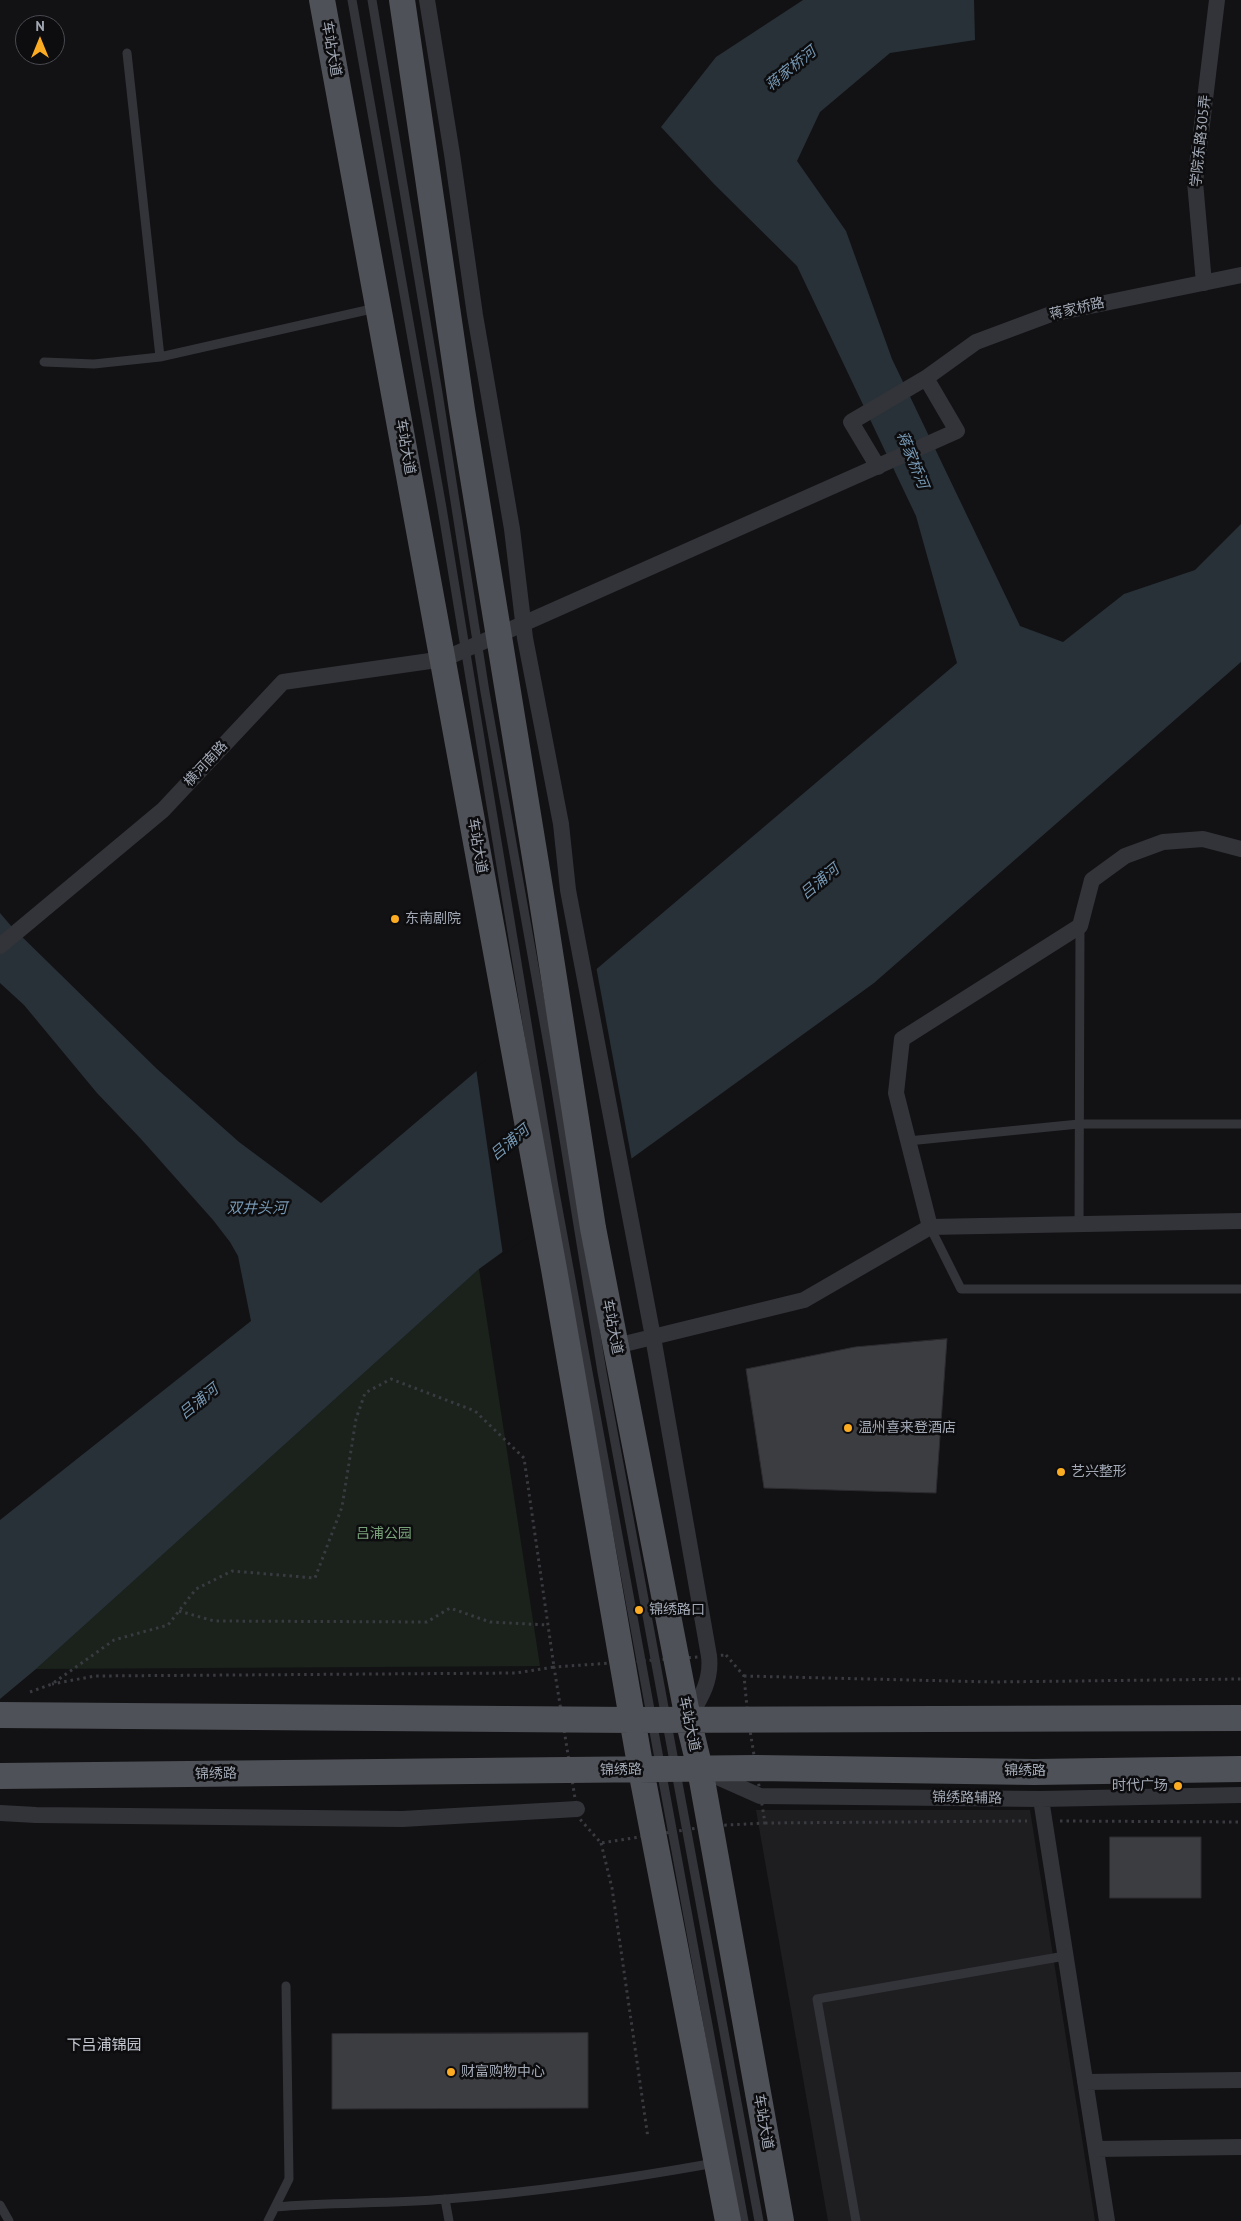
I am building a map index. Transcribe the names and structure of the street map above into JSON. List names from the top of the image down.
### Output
{
  "streets": {
    "main road": ["车站大道", "锦绣路"],
    "street": [
      "学院东路305弄",
      "蒋家桥路",
      "横河南路",
      "锦绣路辅路"
    ]
  },
  "crossings": [
    ["车站大道", "横河南路"],
    ["车站大道", "锦绣路"],
    ["车站大道", "锦绣路辅路"],
    ["学院东路305弄", "蒋家桥路"],
    ["蒋家桥路", "横河南路"],
    ["锦绣路", "锦绣路辅路"]
  ],
  "districts": ["下吕浦锦园"],
  "water": ["蒋家桥河", "吕浦河", "双井头河"],
  "parks": ["吕浦公园"],
  "places": [
    "东南剧院",
    "温州喜来登酒店",
    "艺兴整形",
    "锦绣路口",
    "时代广场",
    "财富购物中心"
  ],
  "north": "top"
}
